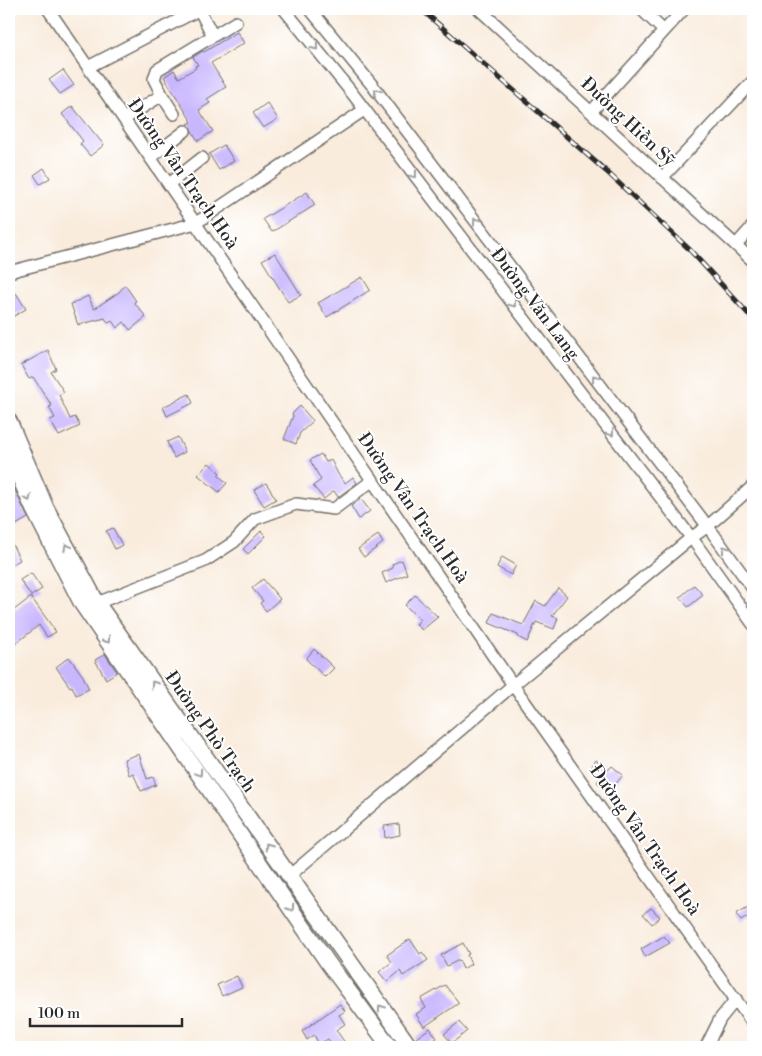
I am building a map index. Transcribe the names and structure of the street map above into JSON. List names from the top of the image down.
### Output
{
  "streets": {
    "highway": ["Đường Phò Trạch"],
    "street": ["Đường Hiền Sỹ", "Đường Vân Trạch Hoà", "Đường Văn Lang"]
  },
  "scale_bar": "100 m"
}
